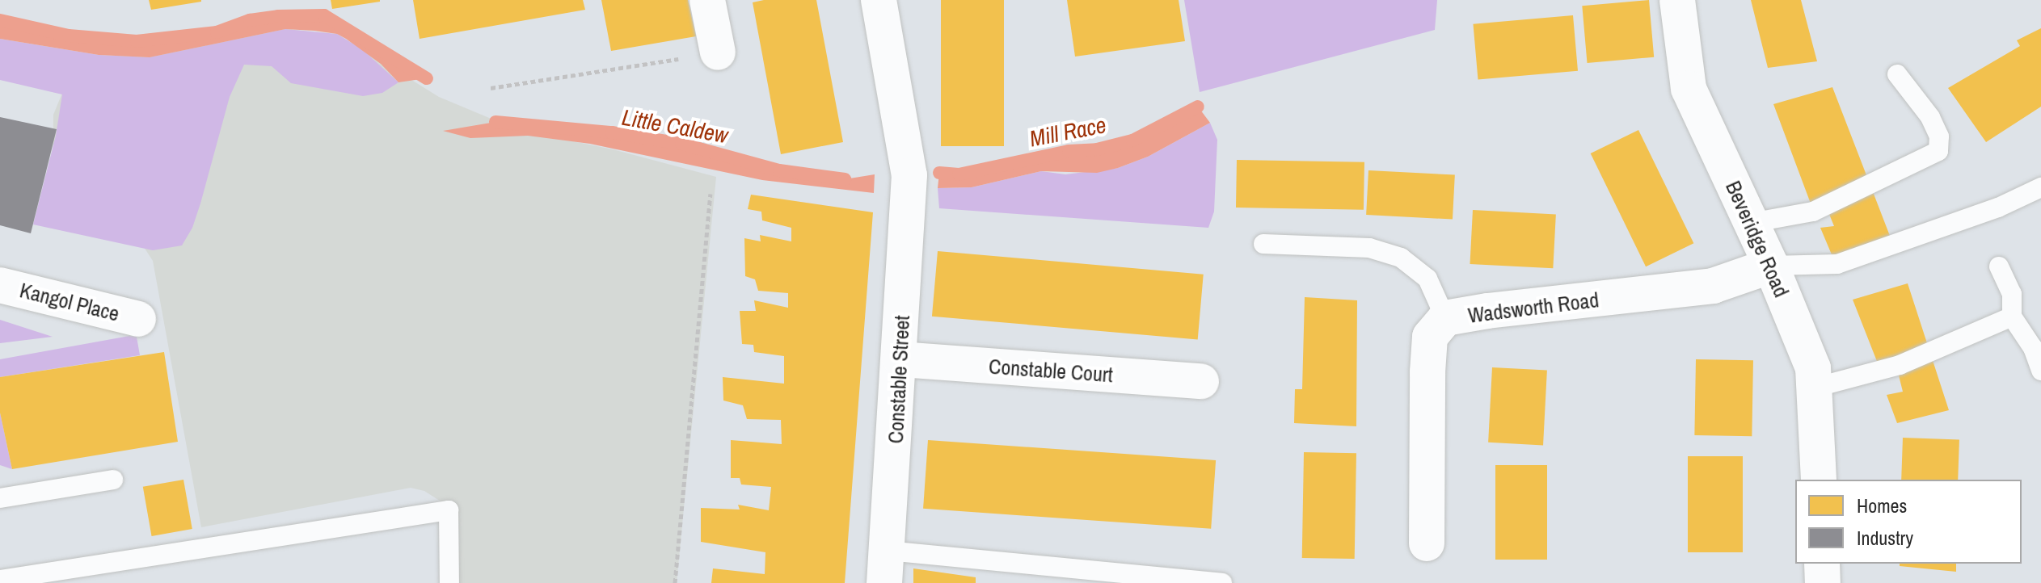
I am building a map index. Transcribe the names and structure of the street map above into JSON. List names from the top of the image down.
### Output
{
  "streets": {
    "street": [
      "Beveridge Road",
      "Kangol Place",
      "Wadsworth Road",
      "Constable Court",
      "Constable Street"
    ]
  },
  "crossings": [
    ["Beveridge Road", "Wadsworth Road"],
    ["Constable Court", "Constable Street"]
  ],
  "water": ["Little Caldew", "Mill Race"],
  "legend": ["Homes", "Industry"]
}
